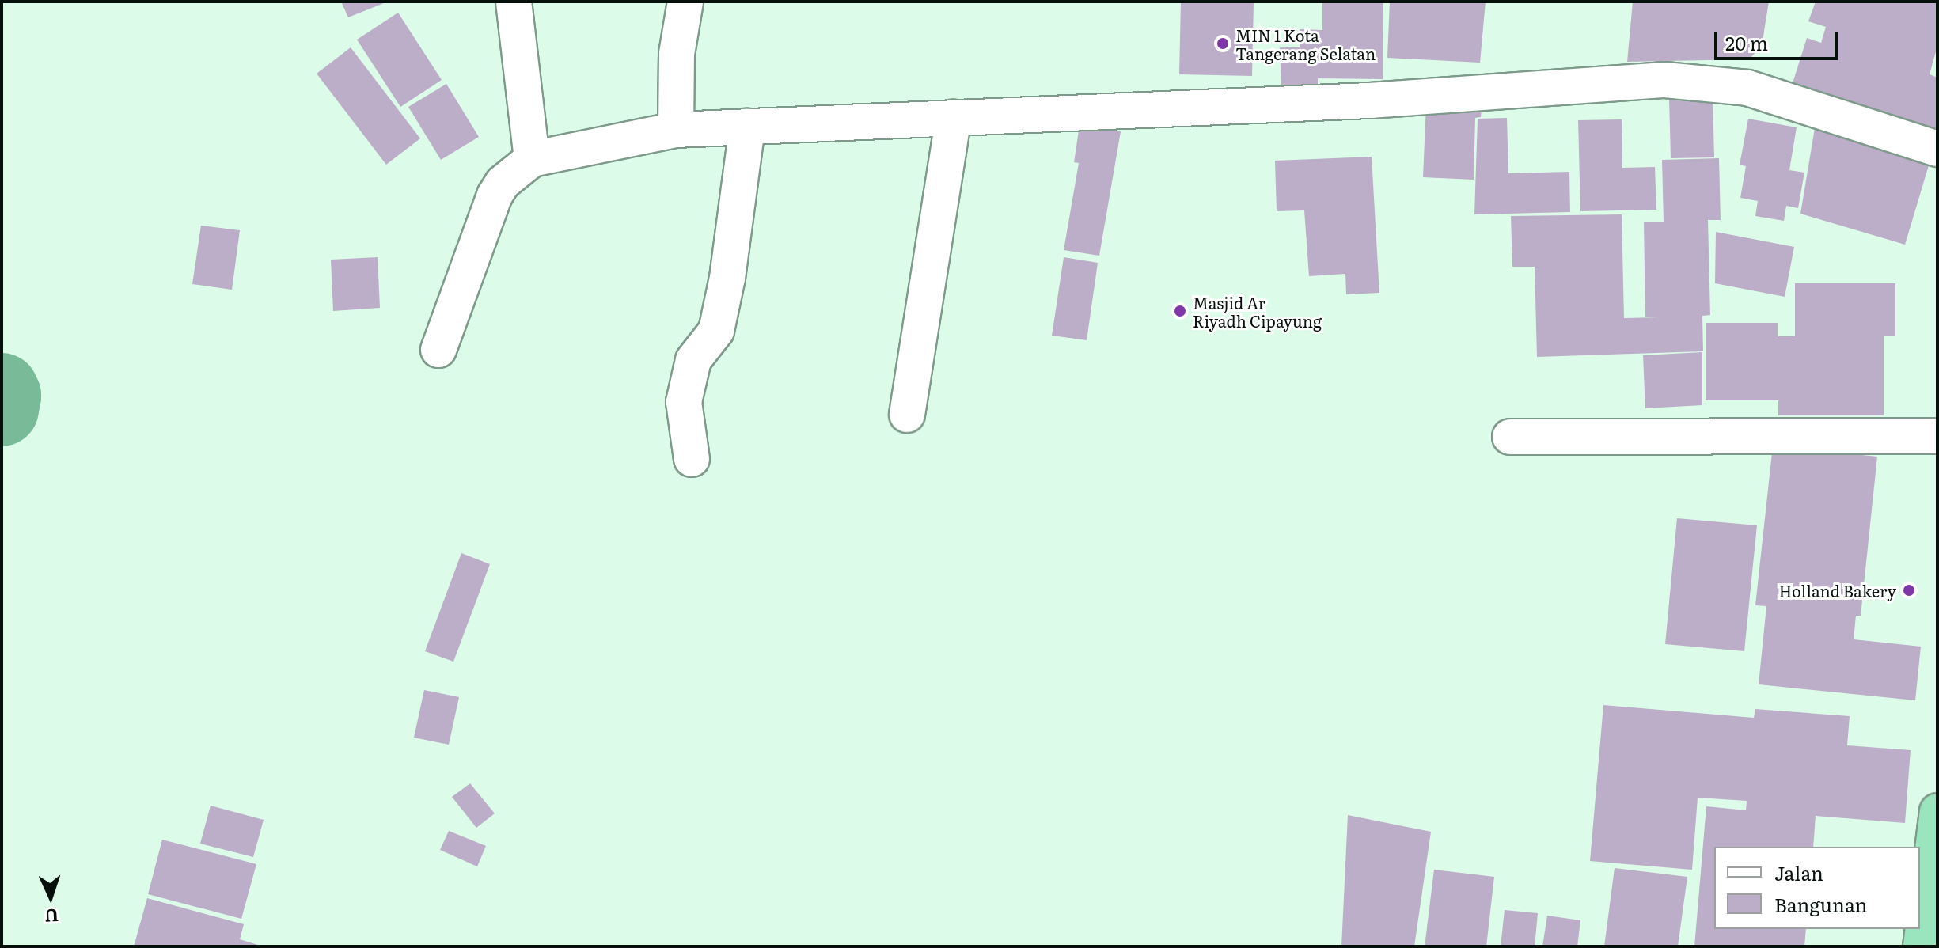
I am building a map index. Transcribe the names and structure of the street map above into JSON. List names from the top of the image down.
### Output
{
  "places": ["MIN 1 Kota Tangerang Selatan", "Masjid Ar Riyadh Cipayung", "Holland Bakery"],
  "legend": ["Jalan", "Bangunan"],
  "scale_bar": "20 m",
  "north": "bottom"
}
